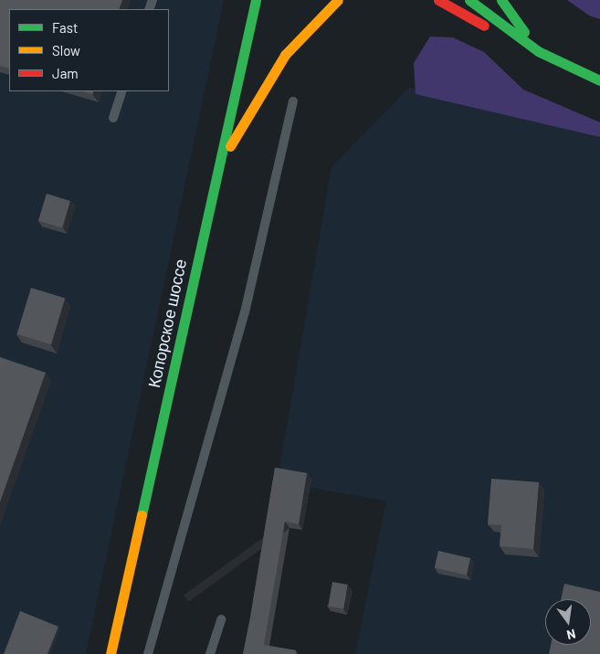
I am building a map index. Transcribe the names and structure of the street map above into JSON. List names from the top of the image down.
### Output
{
  "streets": {
    "main road": ["Копорское шоссе"]
  },
  "legend": ["Fast", "Slow", "Jam"],
  "north": "bottom"
}
